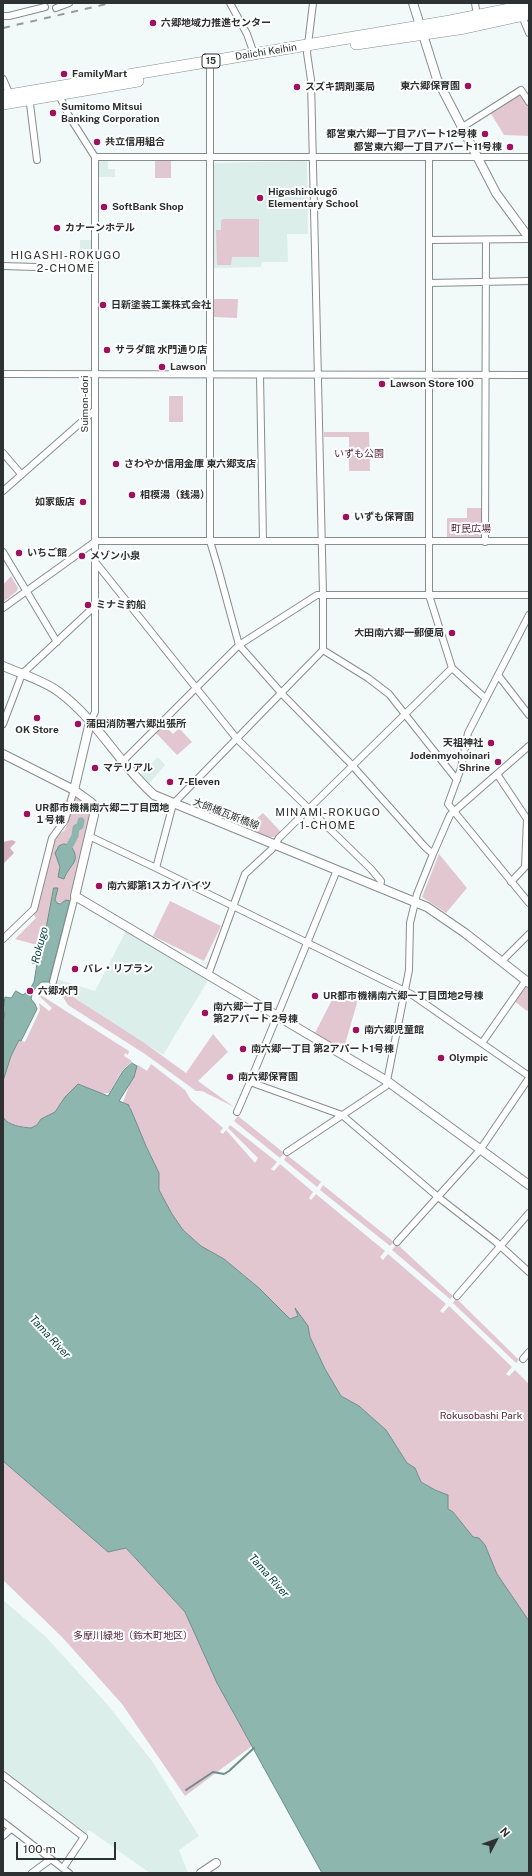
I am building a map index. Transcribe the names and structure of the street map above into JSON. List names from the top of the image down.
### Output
{
  "streets": {
    "highway": ["Daiichi Keihin", "15"],
    "street": ["Suimon-dori", "大師橋瓦斯橋線"]
  },
  "crossings": [
    ["Suimon-dori", "大師橋瓦斯橋線"]
  ],
  "districts": ["HIGASHI-ROKUGO 2-CHOME", "MINAMI-ROKUGO 1-CHOME"],
  "water": ["Rokugo", "Tama River"],
  "parks": [
    "いずも公園",
    "町民広場",
    "Rokusobashi Park",
    "多摩川緑地（鈴木町地区）"
  ],
  "places": [
    "六郷地域力推進センター",
    "FamilyMart",
    "東六郷保育園",
    "スズキ調剤薬局",
    "Sumitomo Mitsui Banking Corporation",
    "都営東六郷一丁目アパート12号棟",
    "共立信用組合",
    "都営東六郷一丁目アパート11号棟",
    "Higashirokugō Elementary School",
    "SoftBank Shop",
    "カナーンホテル",
    "日新塗装工業株式会社",
    "サラダ館 水門通り店",
    "Lawson",
    "Lawson Store 100",
    "さわやか信用金庫 東六郷支店",
    "相模湯（銭湯）",
    "如家飯店",
    "いずも保育園",
    "いちご館",
    "メゾン小泉",
    "ミナミ釣船",
    "大田南六郷一郵便局",
    "OK Store",
    "蒲田消防署六郷出張所",
    "天祖神社",
    "Jodenmyohoinari Shrine",
    "マテリアル",
    "7-Eleven",
    "UR都市機構南六郷二丁目団地 １号棟",
    "南六郷第1スカイハイツ",
    "パレ・リプラン",
    "六郷水門",
    "UR都市機構南六郷一丁目団地2号棟",
    "南六郷一丁目 第2アパート 2号棟",
    "南六郷児童館",
    "南六郷一丁目 第2アパート1号棟",
    "Olympic",
    "南六郷保育園"
  ],
  "scale_bar": "100 m",
  "north": "top right"
}
